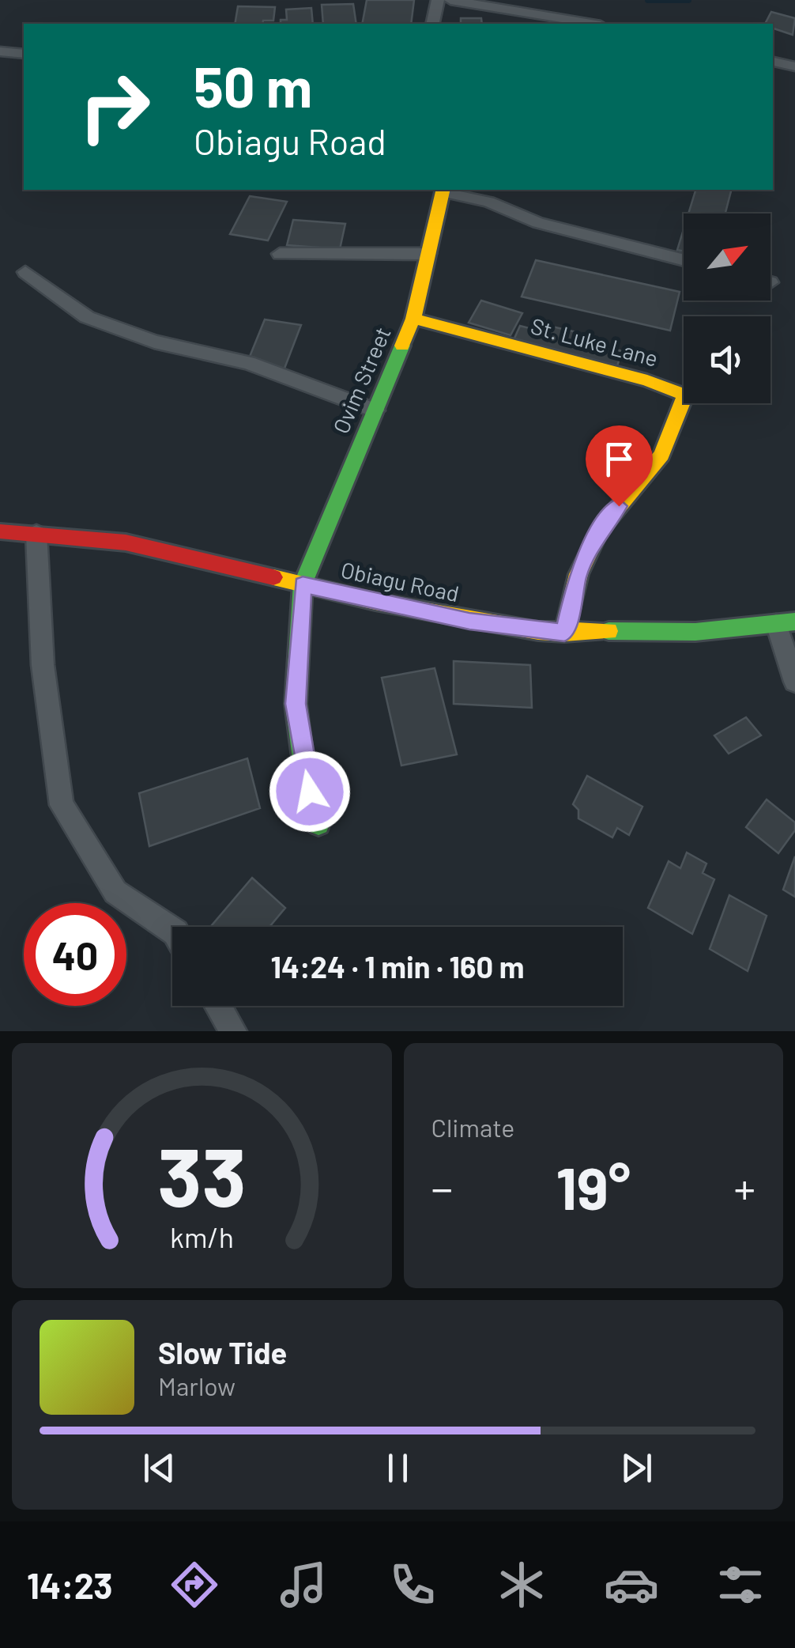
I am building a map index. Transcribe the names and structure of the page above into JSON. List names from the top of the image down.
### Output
{
  "streets": {
    "street": ["St. Luke Lane", "Ovim Street", "Obiagu Road"]
  },
  "crossings": [
    ["St. Luke Lane", "Ovim Street"],
    ["St. Luke Lane", "Obiagu Road"],
    ["Ovim Street", "Obiagu Road"]
  ],
  "north": "top right",
  "page": {
    "turn": ["50 m", "Obiagu Road"],
    "limit": "40",
    "trip": "14:24 · 1 min · 160 m",
    "tile": "Climate",
    "heat": ["−", "19°", "+"],
    "song": ["Slow Tide", "Marlow"],
    "tabs": "14:23",
    "gauge": ["33", "km/h"]
  }
}
